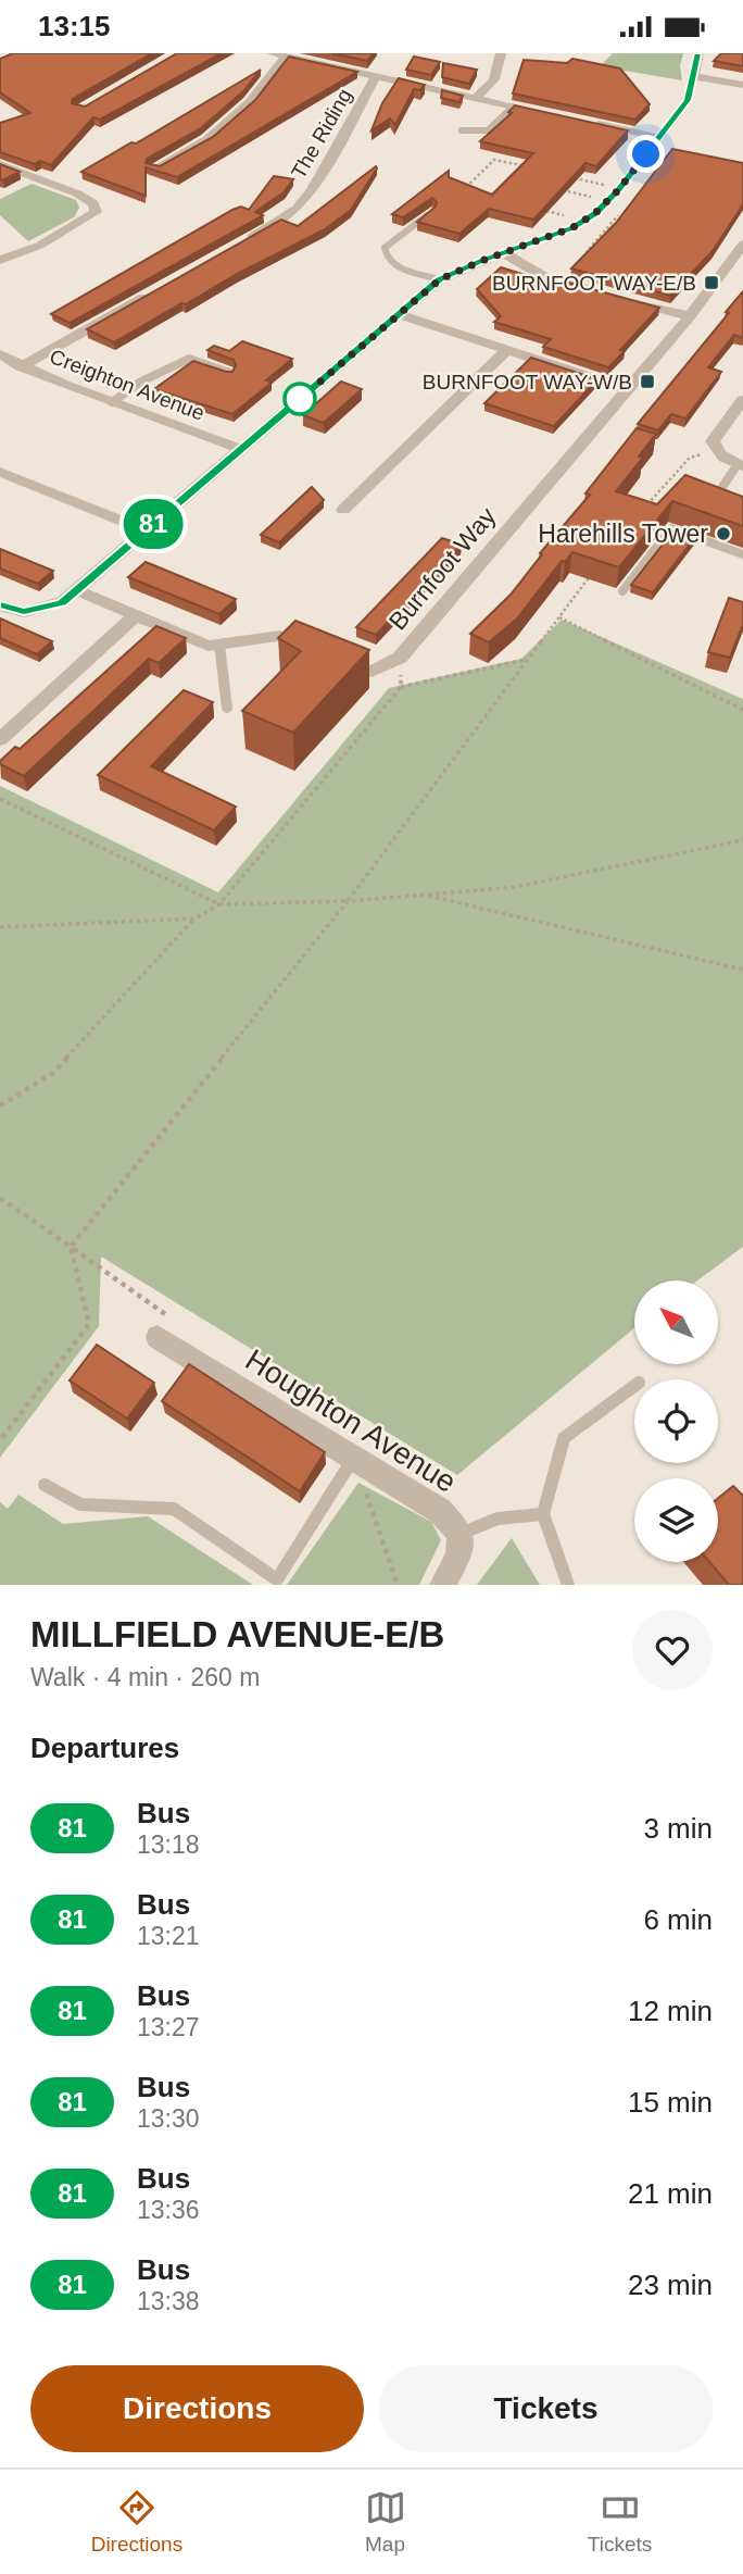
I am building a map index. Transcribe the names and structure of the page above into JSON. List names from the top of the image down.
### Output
{
  "streets": {
    "street": [
      "The Riding",
      "Creighton Avenue",
      "Burnfoot Way",
      "Houghton Avenue"
    ]
  },
  "places": {
    "transit": ["BURNFOOT WAY-E/B", "BURNFOOT WAY-W/B"],
    "other": ["Harehills Tower"]
  },
  "lines": ["bus line 81"],
  "north": "top left",
  "page": {
    "status": "13:15",
    "on_map": "81",
    "heading": [
      ["MILLFIELD AVENUE-E/B", "Walk · 4 min · 260 m"],
      "Departures"
    ],
    "list": [
      {
        "mark": "81",
        "name": "Bus",
        "note": "13:18",
        "value": "3 min"
      },
      {
        "mark": "81",
        "name": "Bus",
        "note": "13:21",
        "value": "6 min"
      },
      {
        "mark": "81",
        "name": "Bus",
        "note": "13:27",
        "value": "12 min"
      },
      {
        "mark": "81",
        "name": "Bus",
        "note": "13:30",
        "value": "15 min"
      },
      {
        "mark": "81",
        "name": "Bus",
        "note": "13:36",
        "value": "21 min"
      },
      {
        "mark": "81",
        "name": "Bus",
        "note": "13:38",
        "value": "23 min"
      }
    ],
    "buttons": ["Directions", "Tickets"],
    "tabs": ["Directions", "Map", "Tickets"]
  }
}
